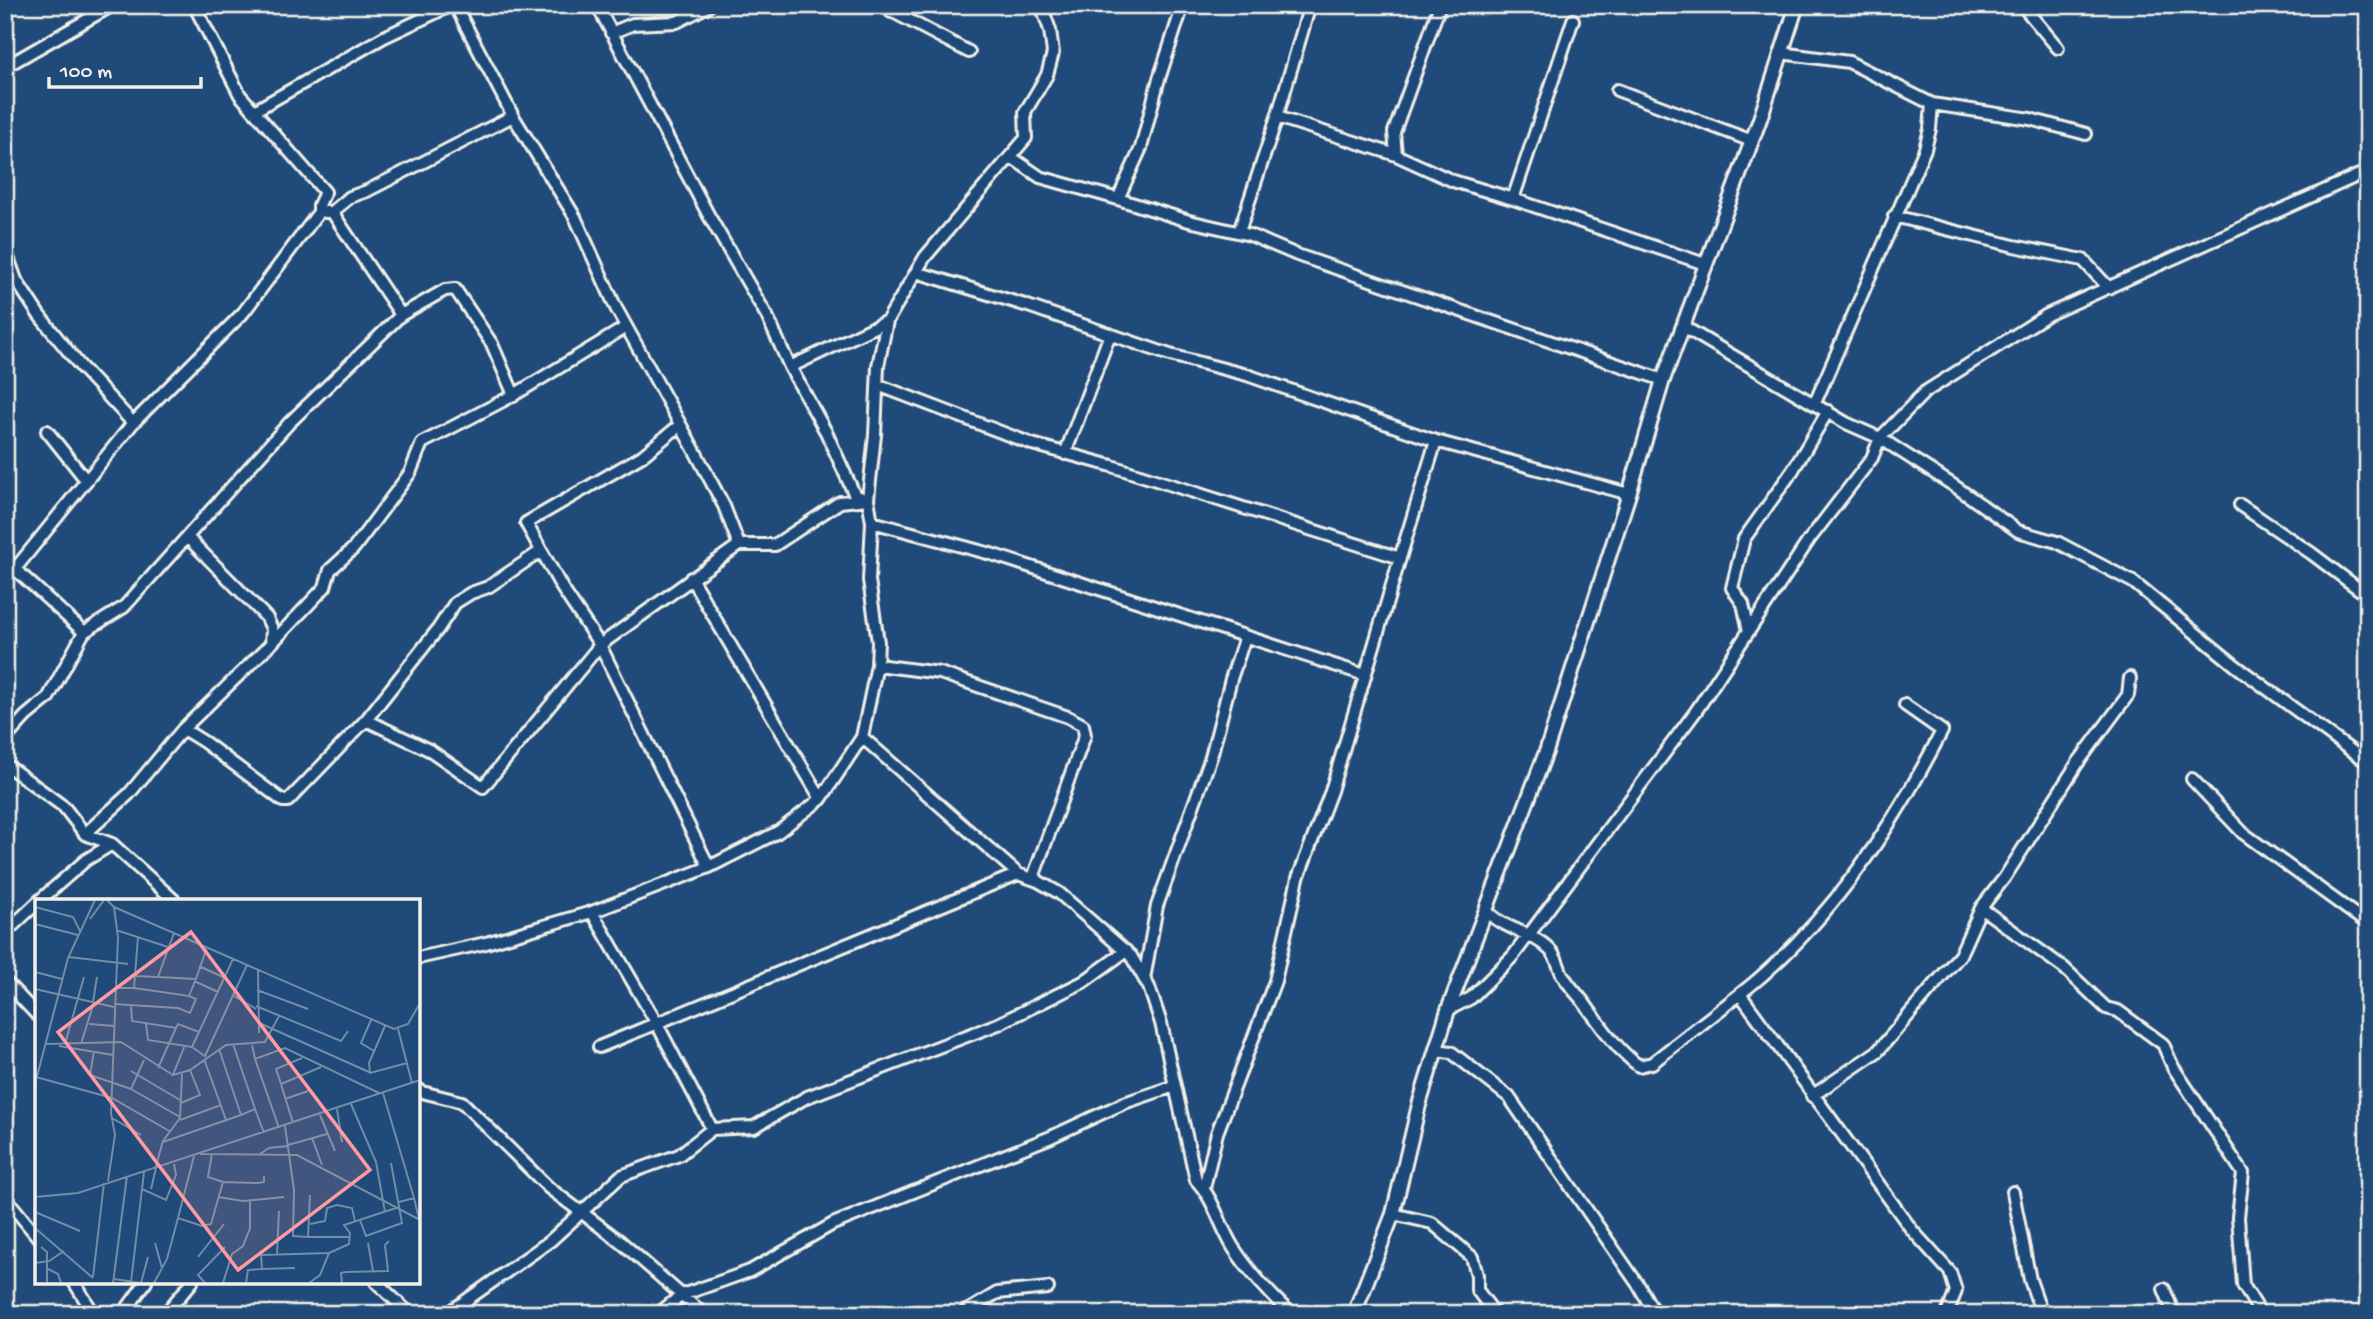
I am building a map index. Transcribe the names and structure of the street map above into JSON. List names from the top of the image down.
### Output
{
  "scale_bar": "100 m"
}
